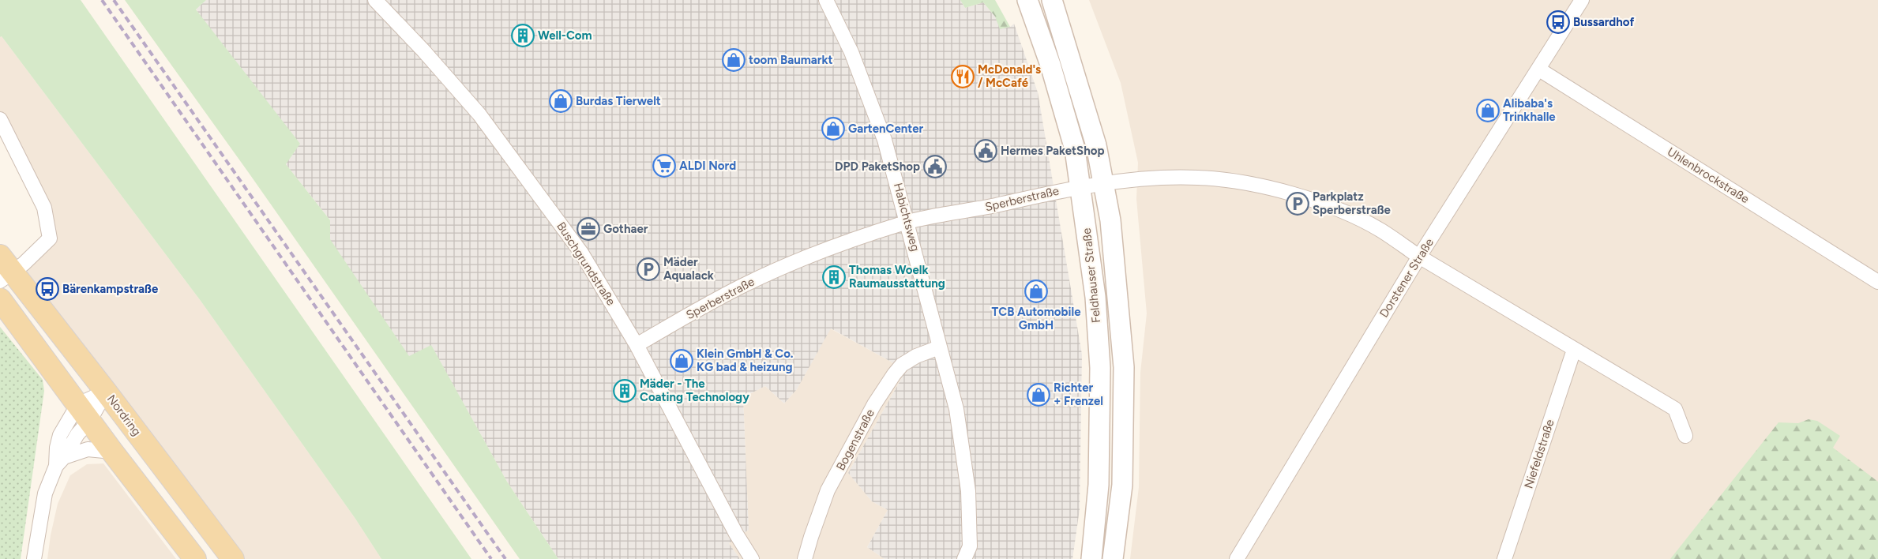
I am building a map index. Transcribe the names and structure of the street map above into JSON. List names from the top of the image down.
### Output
{
  "streets": {
    "main road": ["Feldhauser Straße", "Nordring"],
    "street": [
      "Uhlenbrockstraße",
      "Sperberstraße",
      "Habichtsweg",
      "Buschgrundstraße",
      "Dorstener Straße",
      "Bogenstraße",
      "Niefeldstraße"
    ]
  },
  "crossings": [
    ["Uhlenbrockstraße", "Dorstener Straße"],
    ["Sperberstraße", "Habichtsweg"],
    ["Sperberstraße", "Buschgrundstraße"],
    ["Sperberstraße", "Feldhauser Straße"],
    ["Sperberstraße", "Dorstener Straße"],
    ["Habichtsweg", "Bogenstraße"]
  ],
  "places": {
    "bus stop": ["Bussardhof", "Bärenkampstraße"],
    "building": ["Well-Com", "Thomas Woelk Raumausstattung", "Mäder - The Coating Technology"],
    "shop": [
      "toom Baumarkt",
      "Burdas Tierwelt",
      "Alibaba's Trinkhalle",
      "GartenCenter",
      "TCB Automobile GmbH",
      "Klein GmbH & Co. KG bad & heizung",
      "Richter + Frenzel"
    ],
    "restaurant": ["McDonald's / McCafé"],
    "public building": ["Hermes PaketShop", "DPD PaketShop"],
    "supermarket": ["ALDI Nord"],
    "parking": ["Parkplatz Sperberstraße", "Mäder Aqualack"],
    "office": ["Gothaer"]
  }
}
